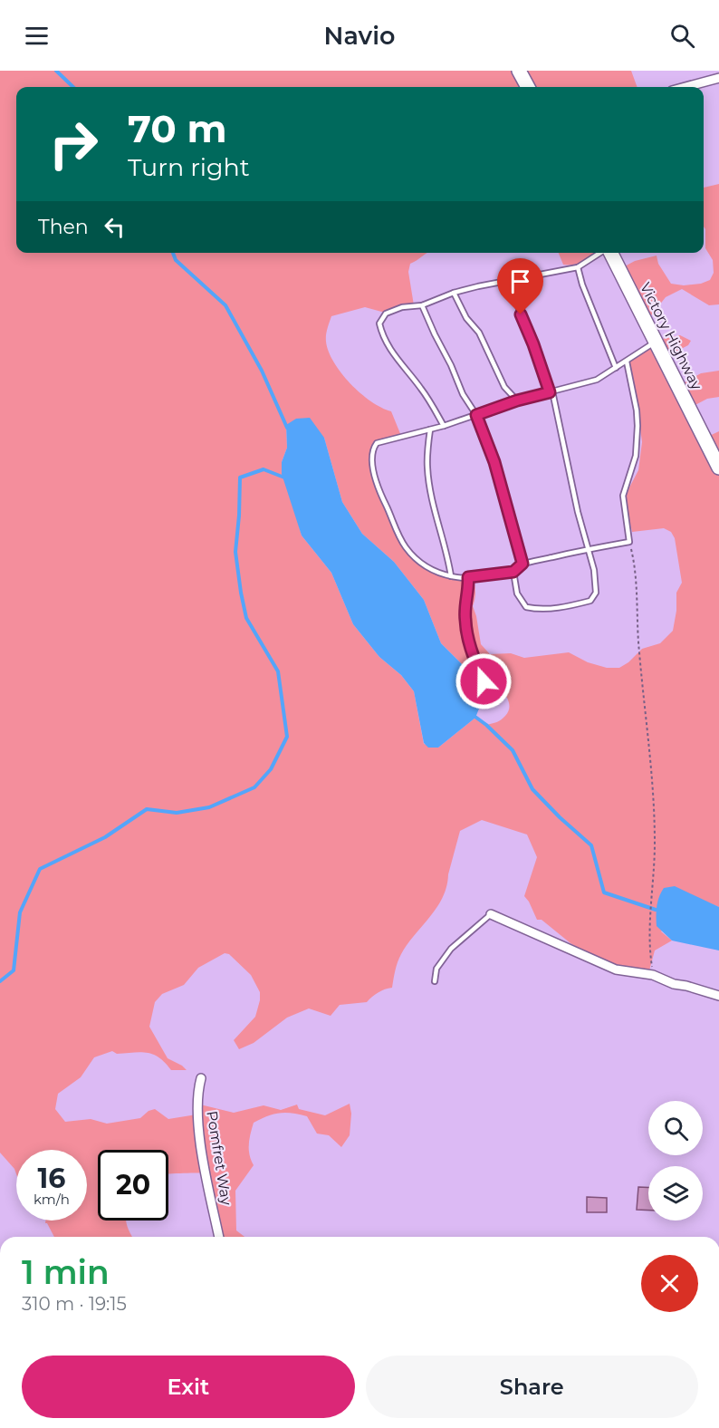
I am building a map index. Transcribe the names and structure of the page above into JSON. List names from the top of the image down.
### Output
{
  "streets": {
    "main road": ["Victory Highway"],
    "street": ["Pomfret Way"]
  },
  "page": {
    "header": "Navio",
    "turn": ["70 m", "Turn right"],
    "then": "Then",
    "speed": "16 km/h",
    "limit": "20",
    "heading": ["1 min", "310 m · 19:15"],
    "buttons": ["Exit", "Share"]
  }
}
